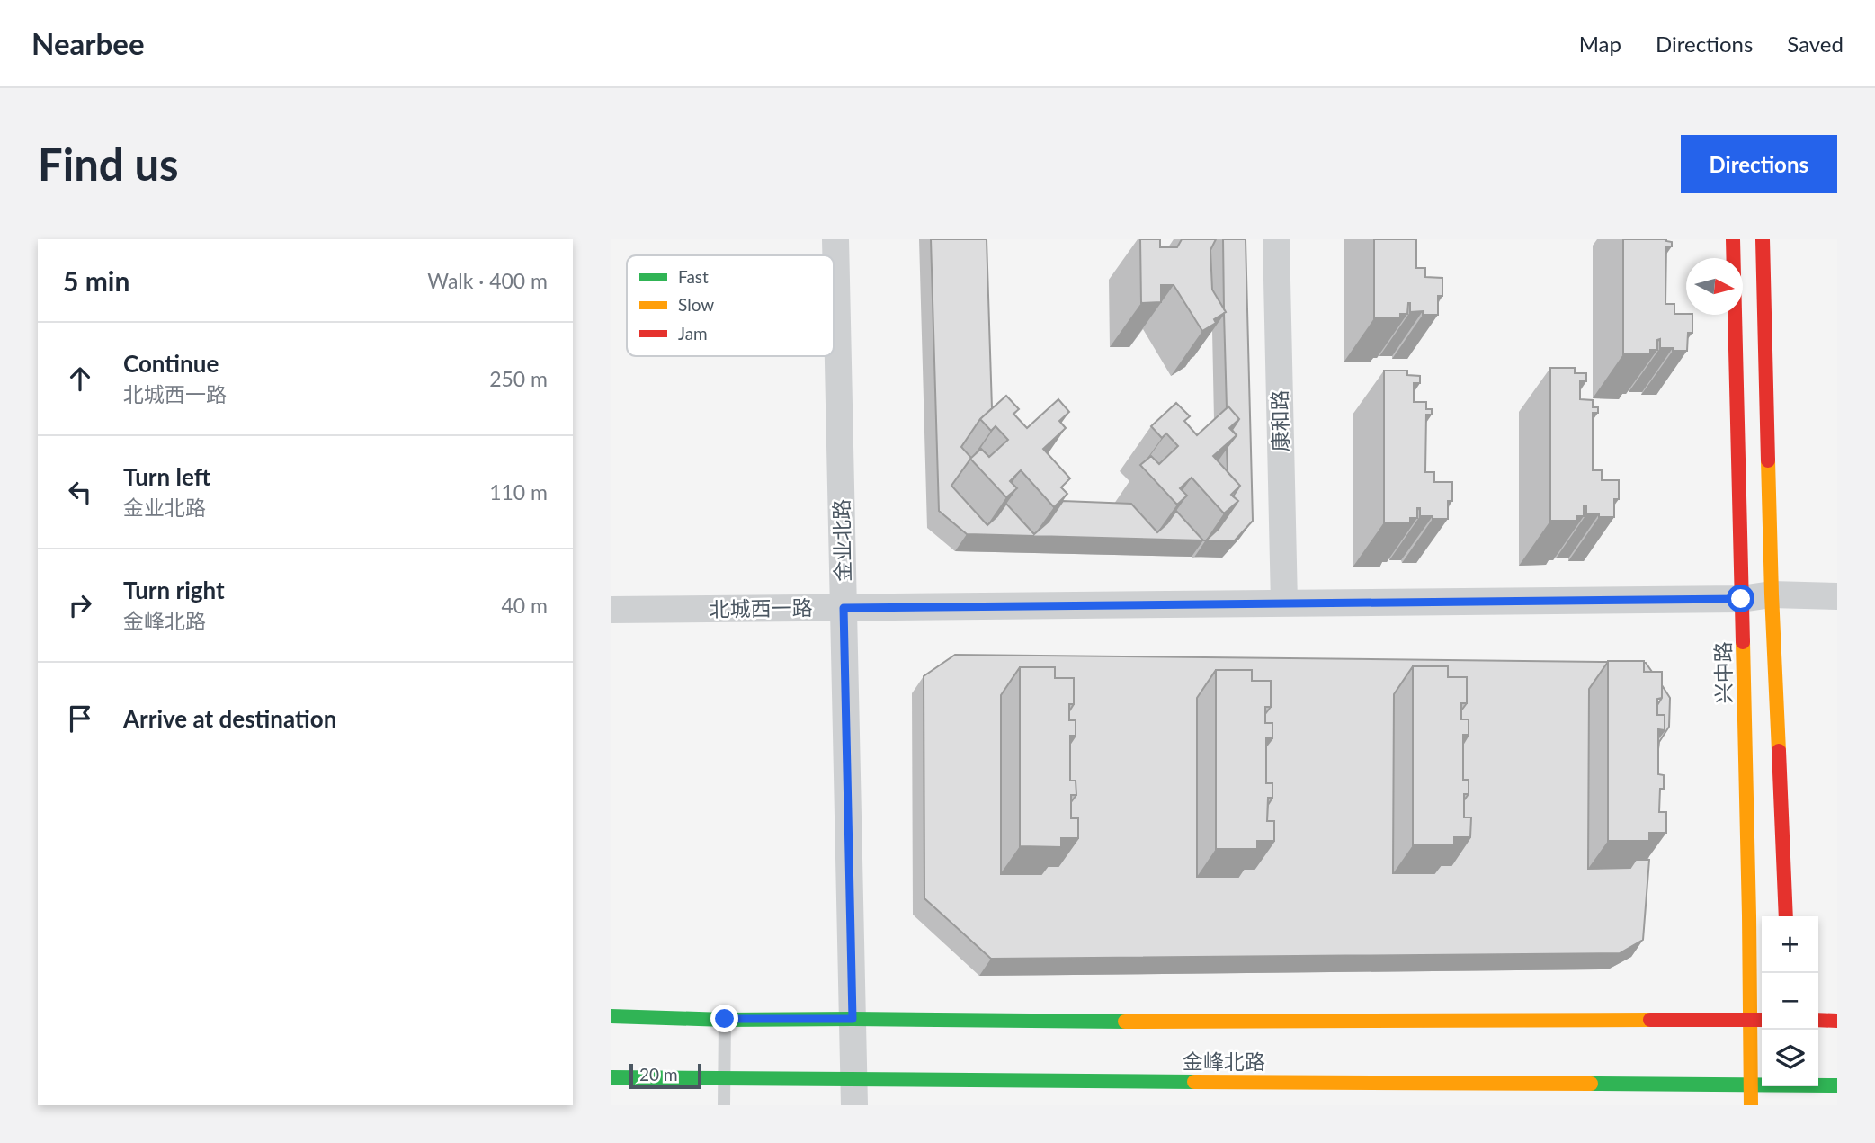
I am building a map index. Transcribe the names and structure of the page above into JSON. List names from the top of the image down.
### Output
{
  "streets": {
    "main road": ["兴中路", "金峰北路"],
    "street": ["康和路", "金业北路", "北城西一路"]
  },
  "crossings": [
    ["康和路", "北城西一路"],
    ["金业北路", "北城西一路"],
    ["金业北路", "金峰北路"],
    ["北城西一路", "兴中路"],
    ["兴中路", "金峰北路"]
  ],
  "legend": ["Fast", "Slow", "Jam"],
  "scale_bar": "20 m",
  "north": "right",
  "page": {
    "header": "Nearbee",
    "nav": ["Map", "Directions", "Saved"],
    "buttons": "Directions",
    "title": "Find us",
    "heading": ["5 min", "Walk · 400 m"],
    "list": [
      ["Continue", "北城西一路", "250 m"],
      ["Turn left", "金业北路", "110 m"],
      ["Turn right", "金峰北路", "40 m"],
      "Arrive at destination"
    ],
    "map_buttons": ["+", "−"],
    "scale": "20 m"
  }
}
